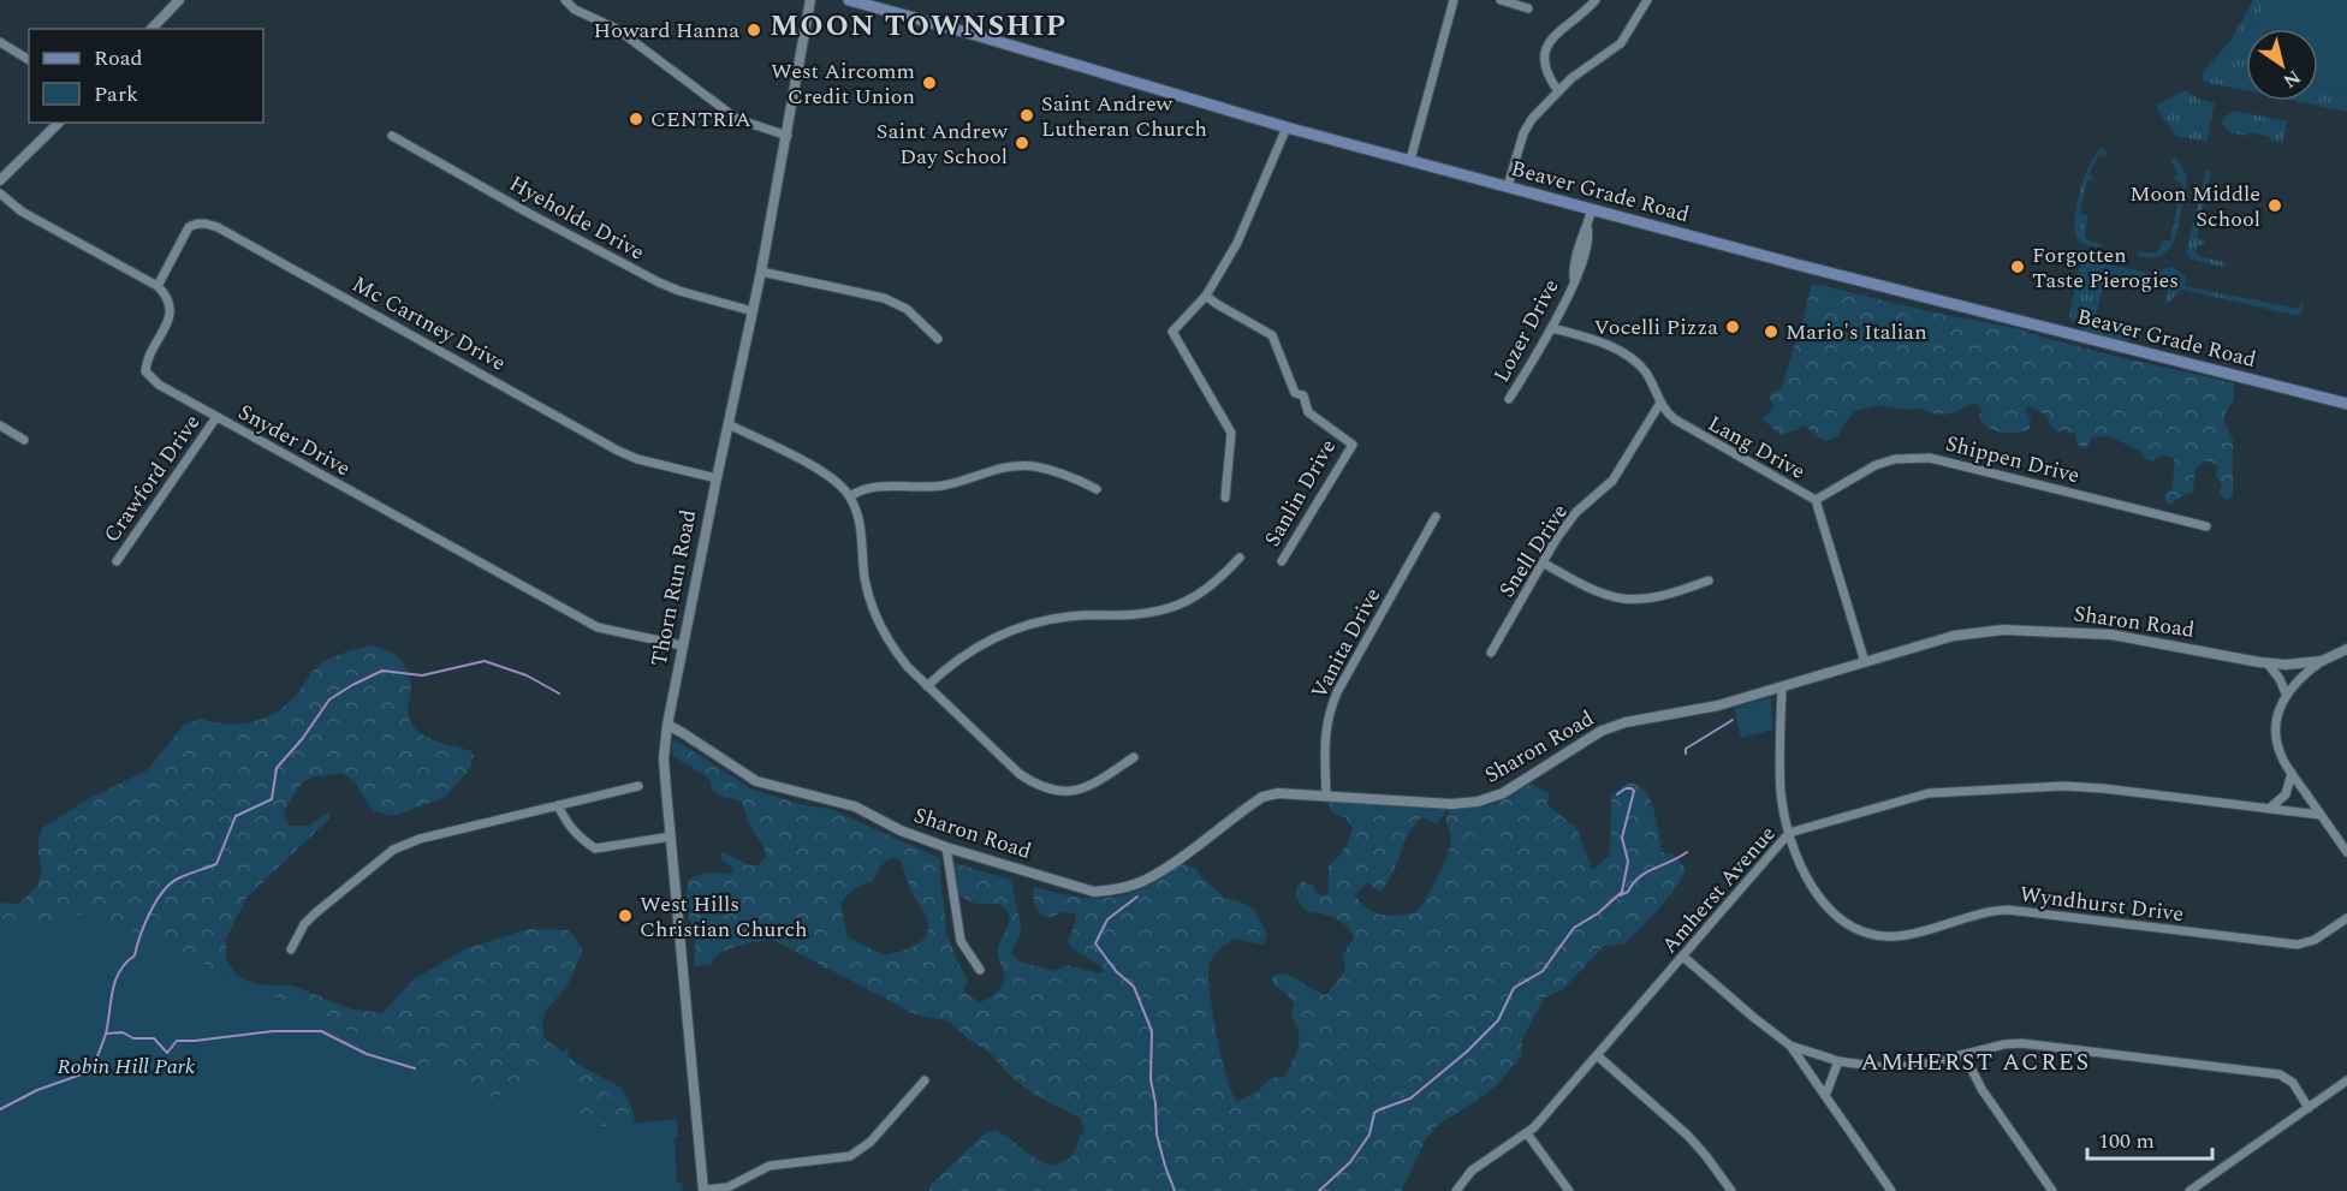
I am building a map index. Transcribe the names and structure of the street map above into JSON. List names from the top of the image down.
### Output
{
  "streets": {
    "main road": ["Beaver Grade Road"],
    "street": [
      "Hyeholde Drive",
      "Mc Cartney Drive",
      "Lozer Drive",
      "Snyder Drive",
      "Lang Drive",
      "Shippen Drive",
      "Crawford Drive",
      "Sanlin Drive",
      "Snell Drive",
      "Thorn Run Road",
      "Sharon Road",
      "Vanita Drive",
      "Amherst Avenue",
      "Wyndhurst Drive"
    ]
  },
  "crossings": [
    ["Beaver Grade Road", "Lozer Drive"],
    ["Hyeholde Drive", "Thorn Run Road"],
    ["Mc Cartney Drive", "Snyder Drive"],
    ["Mc Cartney Drive", "Thorn Run Road"],
    ["Lozer Drive", "Lang Drive"],
    ["Snyder Drive", "Crawford Drive"],
    ["Snyder Drive", "Thorn Run Road"],
    ["Lang Drive", "Shippen Drive"],
    ["Lang Drive", "Snell Drive"],
    ["Lang Drive", "Sharon Road"],
    ["Thorn Run Road", "Sharon Road"],
    ["Sharon Road", "Vanita Drive"],
    ["Sharon Road", "Wyndhurst Drive"],
    ["Amherst Avenue", "Wyndhurst Drive"]
  ],
  "districts": ["MOON TOWNSHIP", "AMHERST ACRES"],
  "parks": ["Robin Hill Park"],
  "places": [
    "Howard Hanna",
    "West Aircomm Credit Union",
    "Saint Andrew Lutheran Church",
    "CENTRIA",
    "Saint Andrew Day School",
    "Moon Middle School",
    "Forgotten Taste Pierogies",
    "Vocelli Pizza",
    "Mario's Italian",
    "West Hills Christian Church"
  ],
  "legend": ["Road", "Park"],
  "scale_bar": "100 m",
  "north": "bottom right"
}
